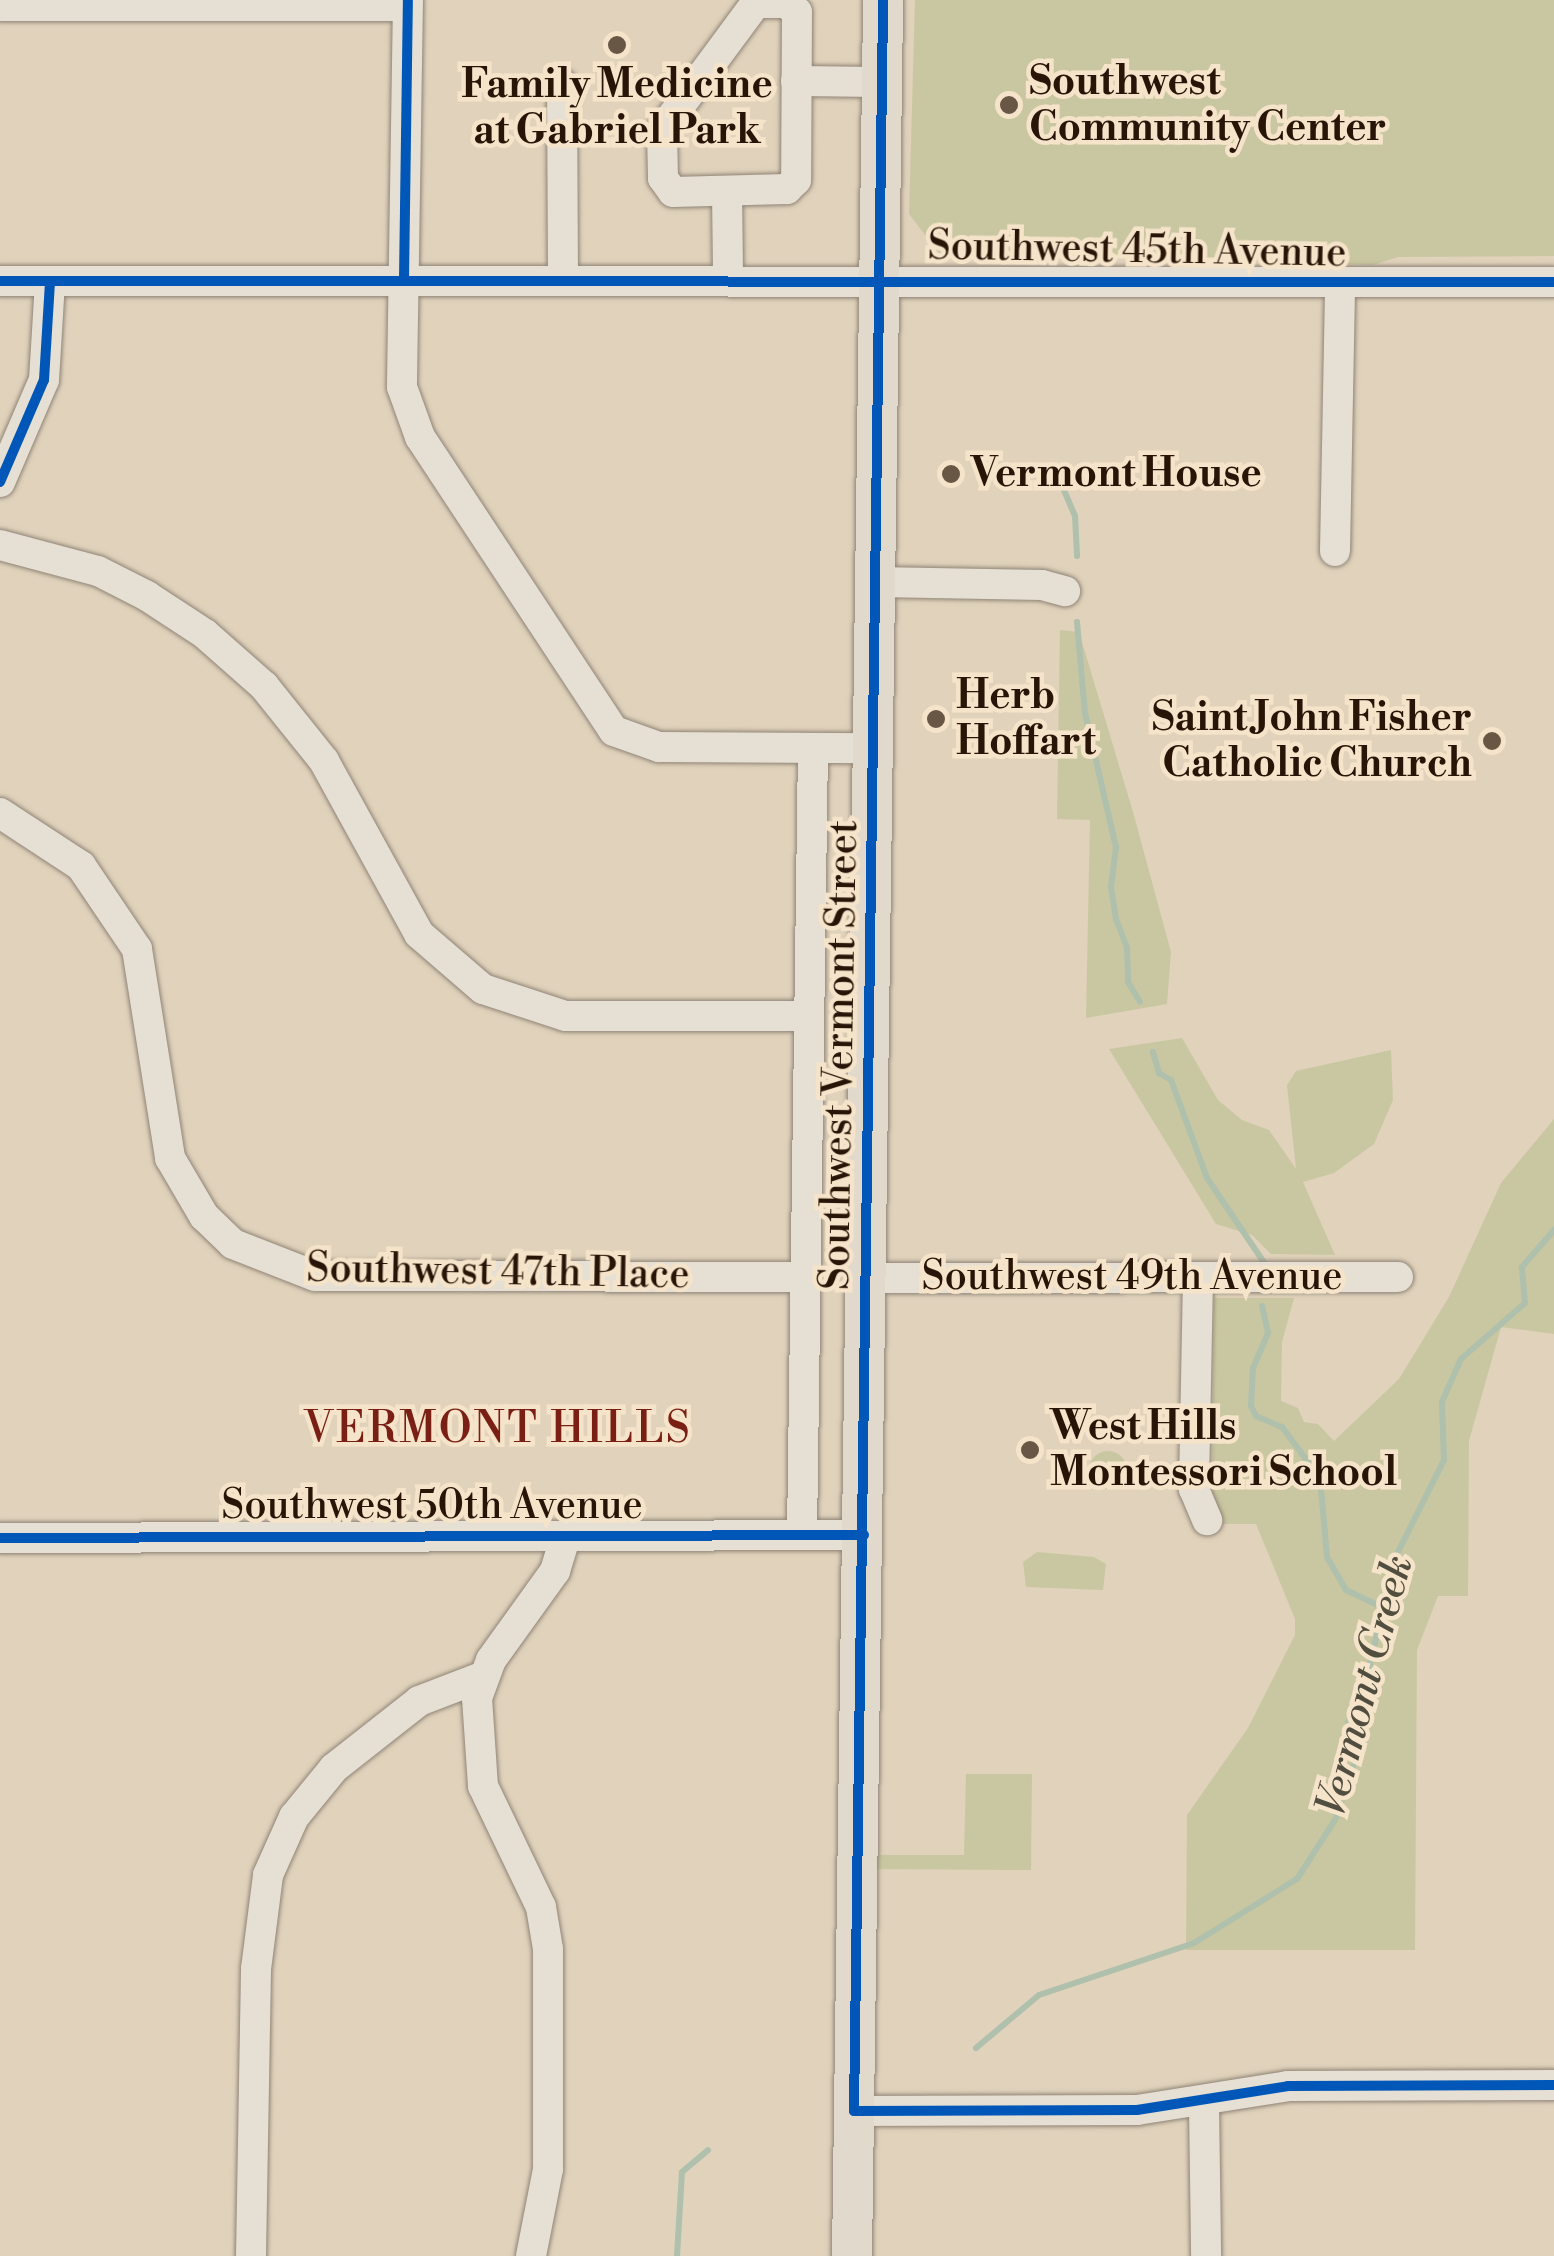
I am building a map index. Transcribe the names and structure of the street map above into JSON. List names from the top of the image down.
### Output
{
  "streets": {
    "main road": ["Southwest Vermont Street"],
    "street": [
      "Southwest 45th Avenue",
      "Southwest 47th Place",
      "Southwest 49th Avenue",
      "Southwest 50th Avenue"
    ]
  },
  "crossings": [
    ["Southwest 45th Avenue", "Southwest Vermont Street"],
    ["Southwest Vermont Street", "Southwest 47th Place"],
    ["Southwest Vermont Street", "Southwest 49th Avenue"],
    ["Southwest Vermont Street", "Southwest 50th Avenue"]
  ],
  "districts": ["VERMONT HILLS"],
  "water": ["Vermont Creek"],
  "places": [
    "Family Medicine at Gabriel Park",
    "Southwest Community Center",
    "Vermont House",
    "Herb Hoffart",
    "Saint John Fisher Catholic Church",
    "West Hills Montessori School"
  ]
}
